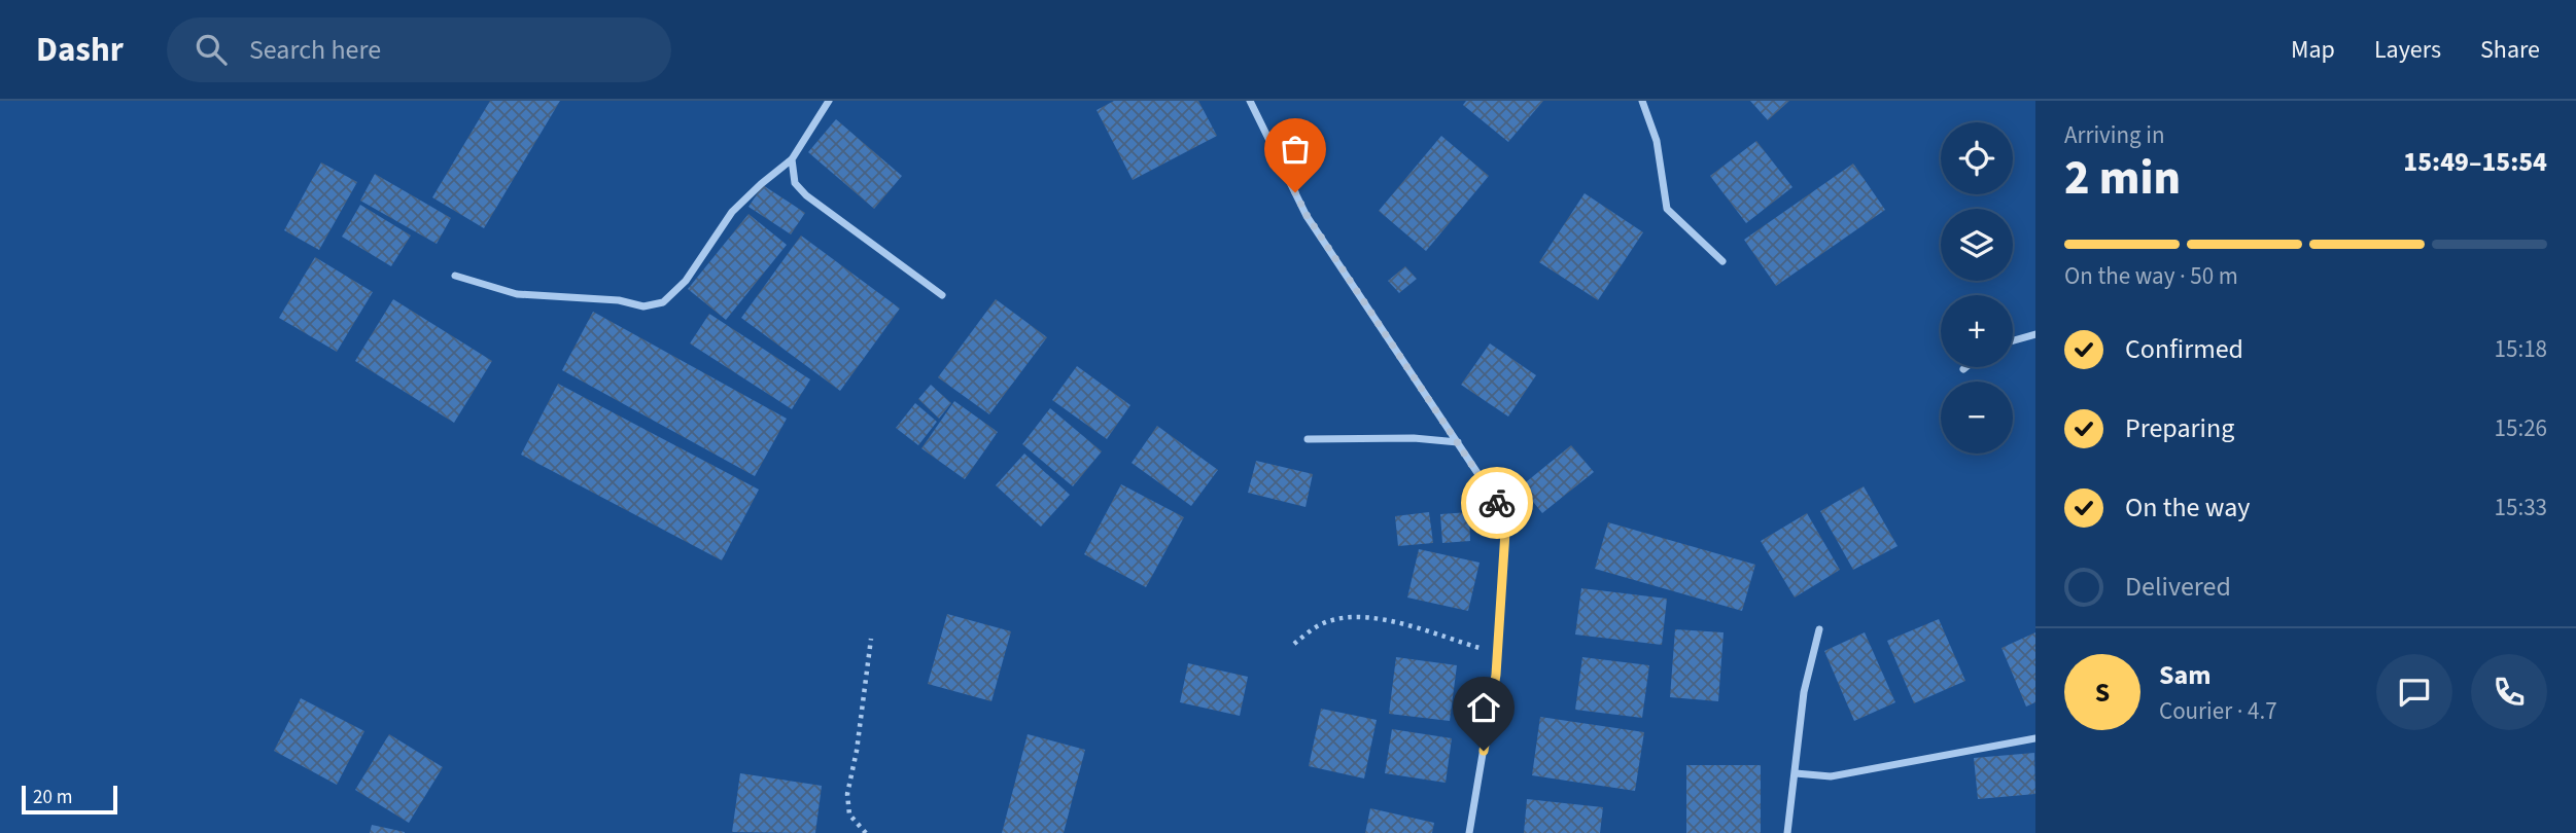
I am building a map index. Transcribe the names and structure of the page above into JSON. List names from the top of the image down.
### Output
{
  "scale_bar": "20 m",
  "page": {
    "header": "Dashr",
    "search": "Search here",
    "nav": ["Map", "Layers", "Share"],
    "heading": ["2 min", "Arriving in", "15:49–15:54"],
    "panel": ["Sam", "Courier · 4.7"],
    "map_buttons": ["+", "−"],
    "bar": "On the way · 50 m",
    "list": [
      ["Confirmed", "15:18"],
      ["Preparing", "15:26"],
      ["On the way", "15:33"],
      "Delivered"
    ],
    "round": "S",
    "scale": "20 m"
  }
}
